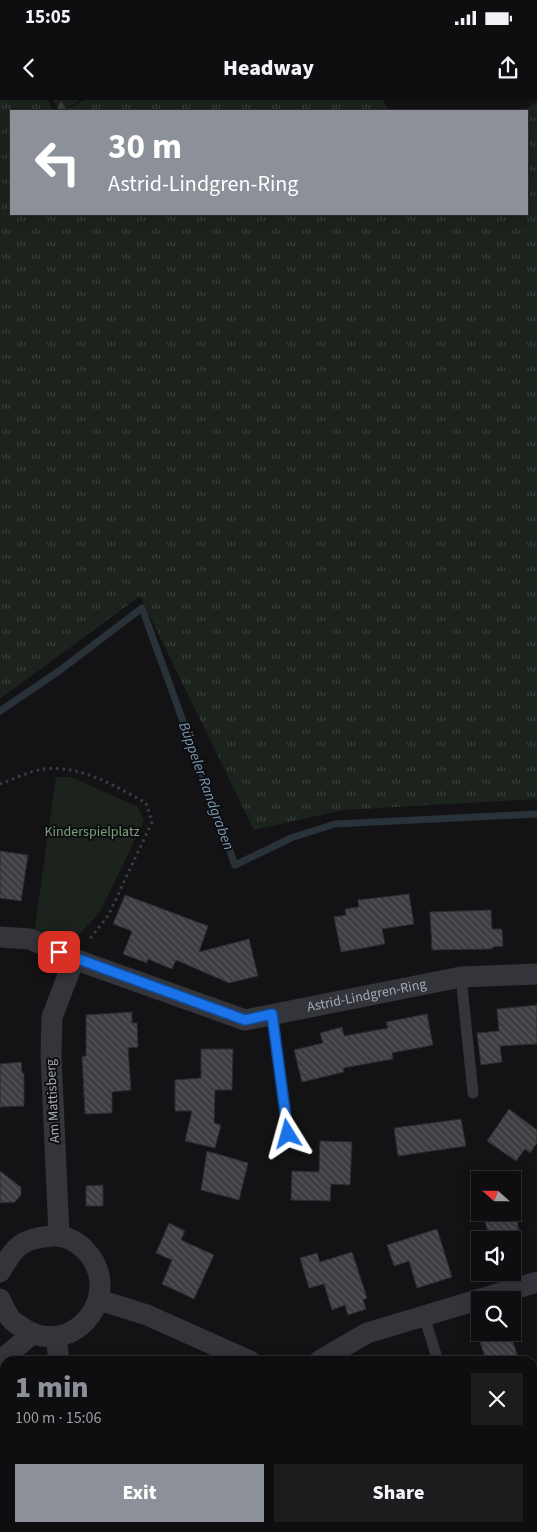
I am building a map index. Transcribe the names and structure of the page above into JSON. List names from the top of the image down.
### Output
{
  "streets": {
    "street": ["Astrid-Lindgren-Ring", "Am Mattisberg"]
  },
  "crossings": [
    ["Astrid-Lindgren-Ring", "Am Mattisberg"]
  ],
  "water": ["Büppeler Randgraben"],
  "parks": ["Kinderspielplatz"],
  "north": "left",
  "page": {
    "status": "15:05",
    "header": "Headway",
    "turn": ["30 m", "Astrid-Lindgren-Ring"],
    "heading": ["1 min", "100 m · 15:06"],
    "buttons": ["Exit", "Share"]
  }
}
